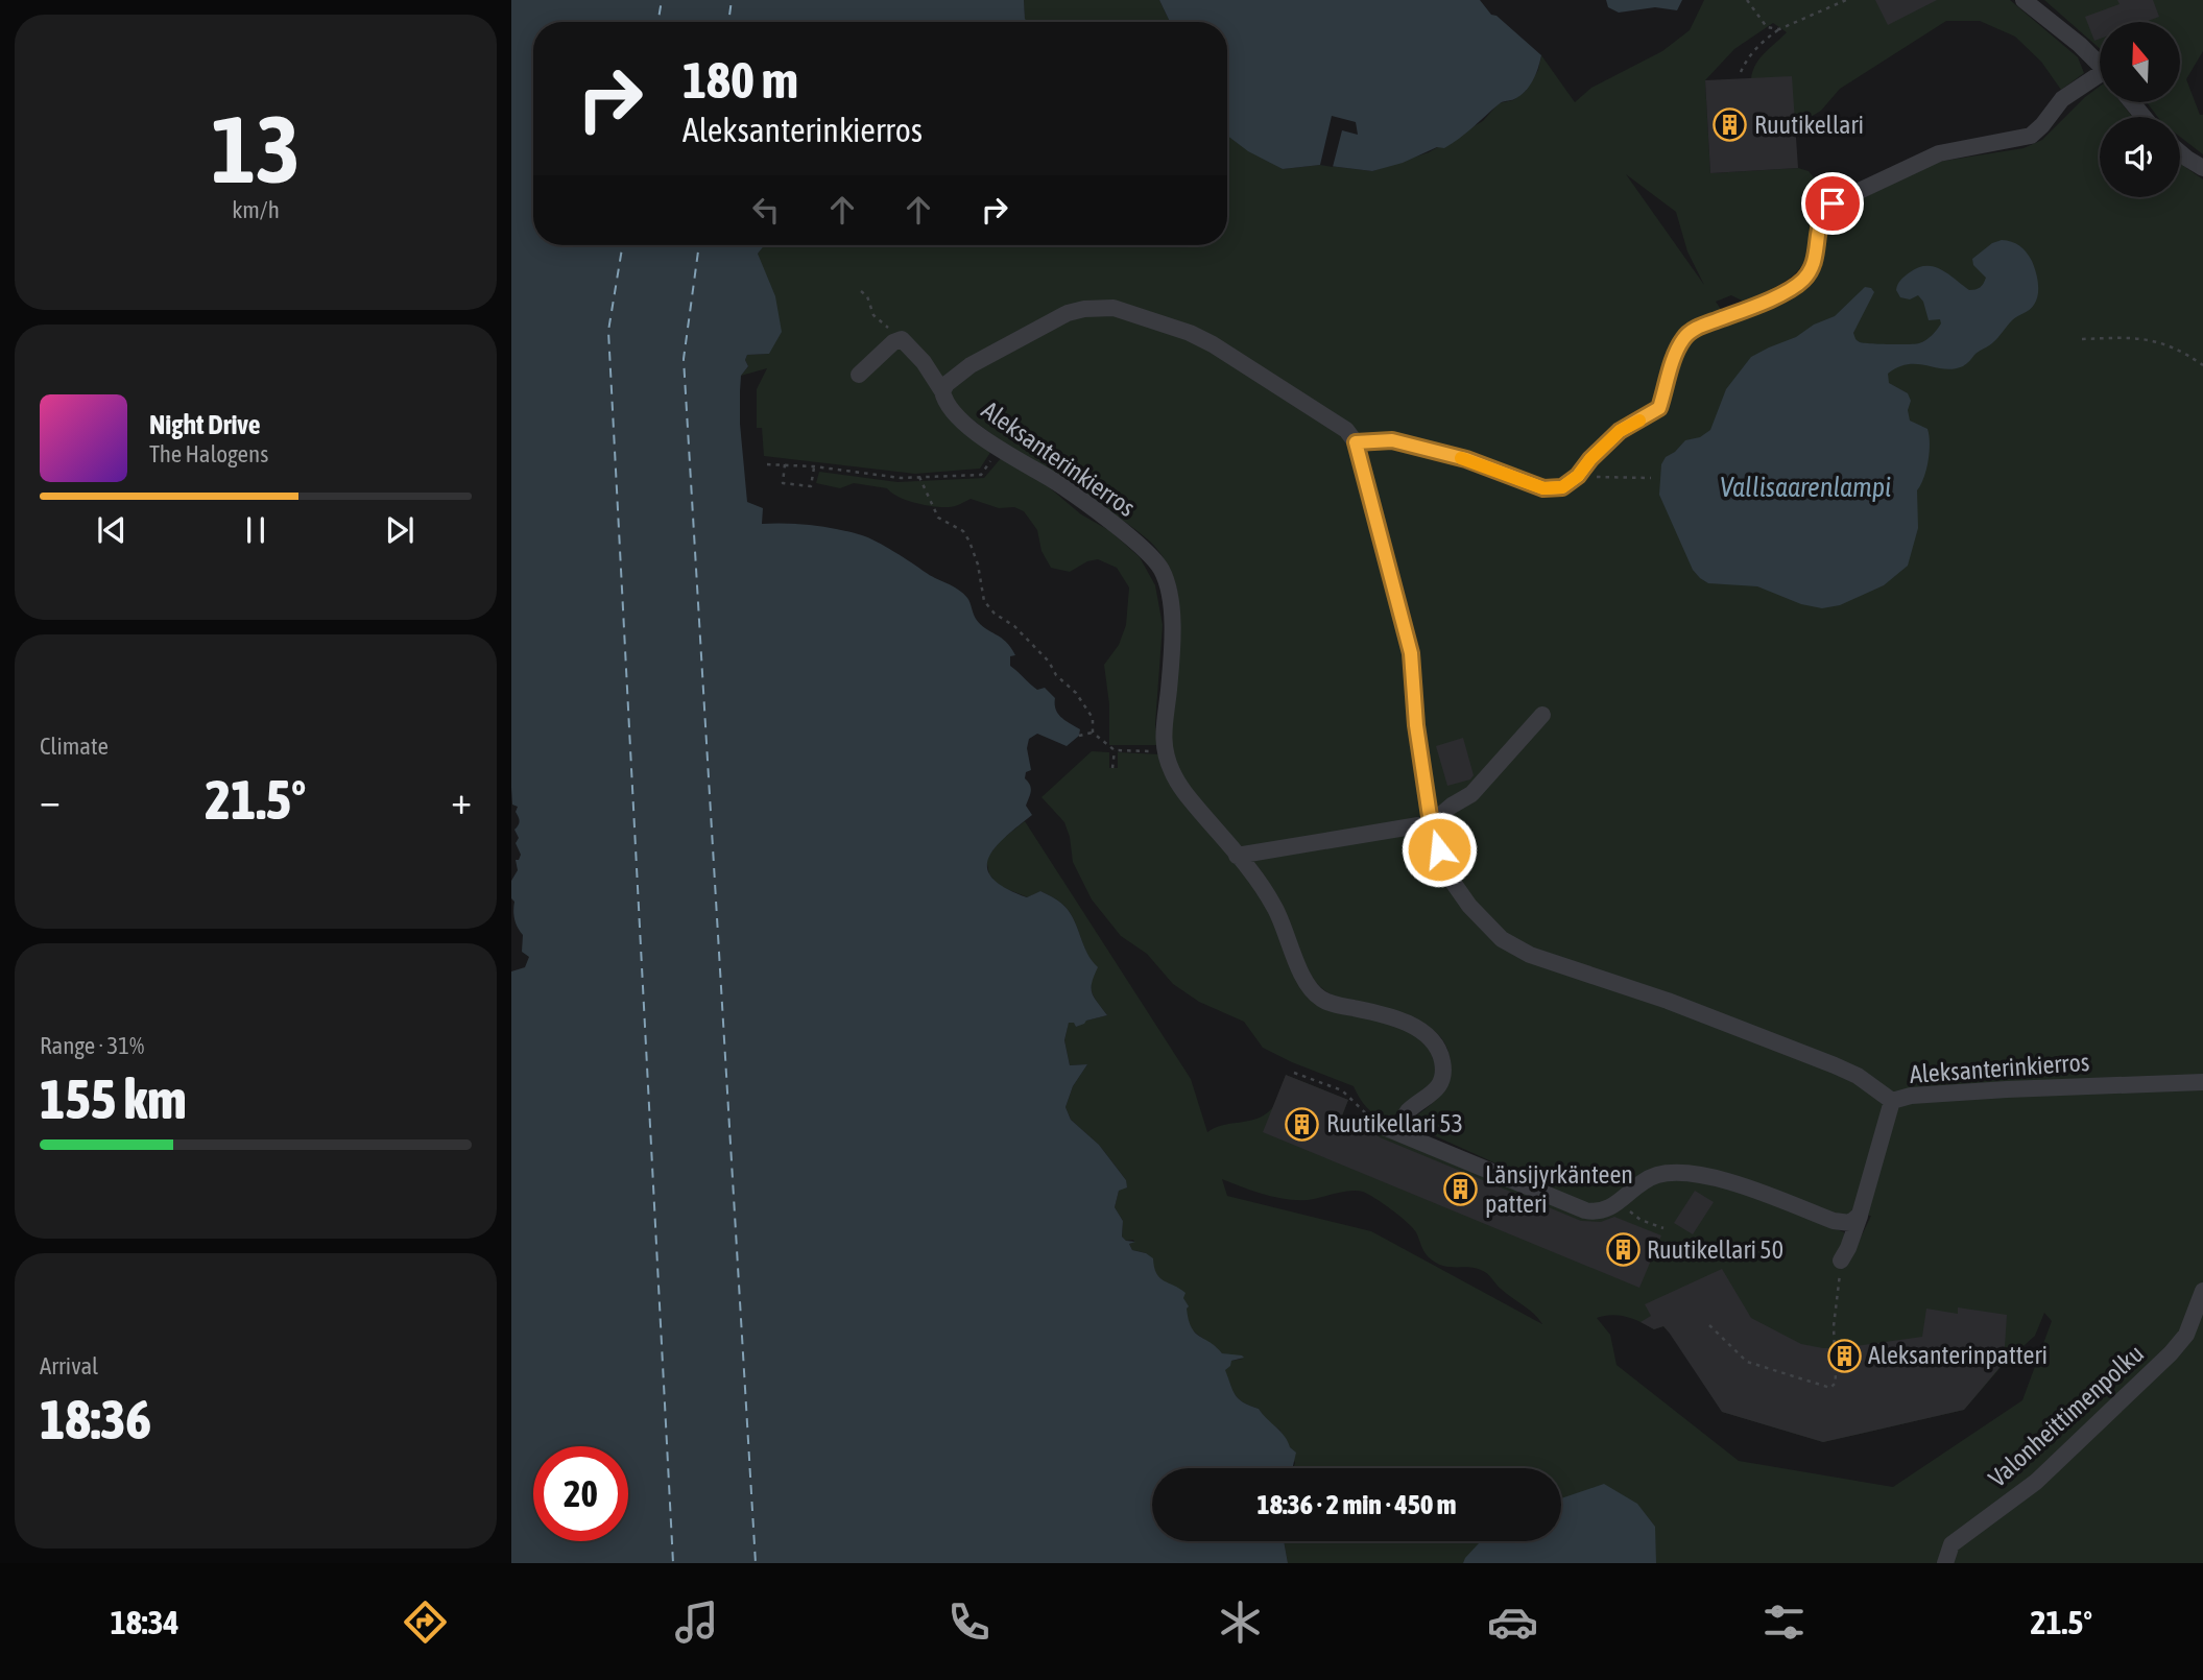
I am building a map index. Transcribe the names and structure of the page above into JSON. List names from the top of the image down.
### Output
{
  "streets": {
    "lane": ["Aleksanterinkierros", "Valonheittimenpolku"]
  },
  "water": ["Vallisaarenlampi"],
  "places": {
    "building": [
      "Ruutikellari",
      "Ruutikellari 53",
      "Länsijyrkänteen patteri",
      "Ruutikellari 50",
      "Aleksanterinpatteri"
    ]
  },
  "north": "top",
  "page": {
    "tile": [
      ["13", "km/h"],
      "Climate",
      ["Range · 31%", "155 km"],
      ["Arrival", "18:36"]
    ],
    "turn": ["180 m", "Aleksanterinkierros"],
    "song": ["Night Drive", "The Halogens"],
    "heat": ["−", "21.5°", "+"],
    "limit": "20",
    "trip": "18:36 · 2 min · 450 m",
    "tabs": ["18:34", "21.5°"]
  }
}
